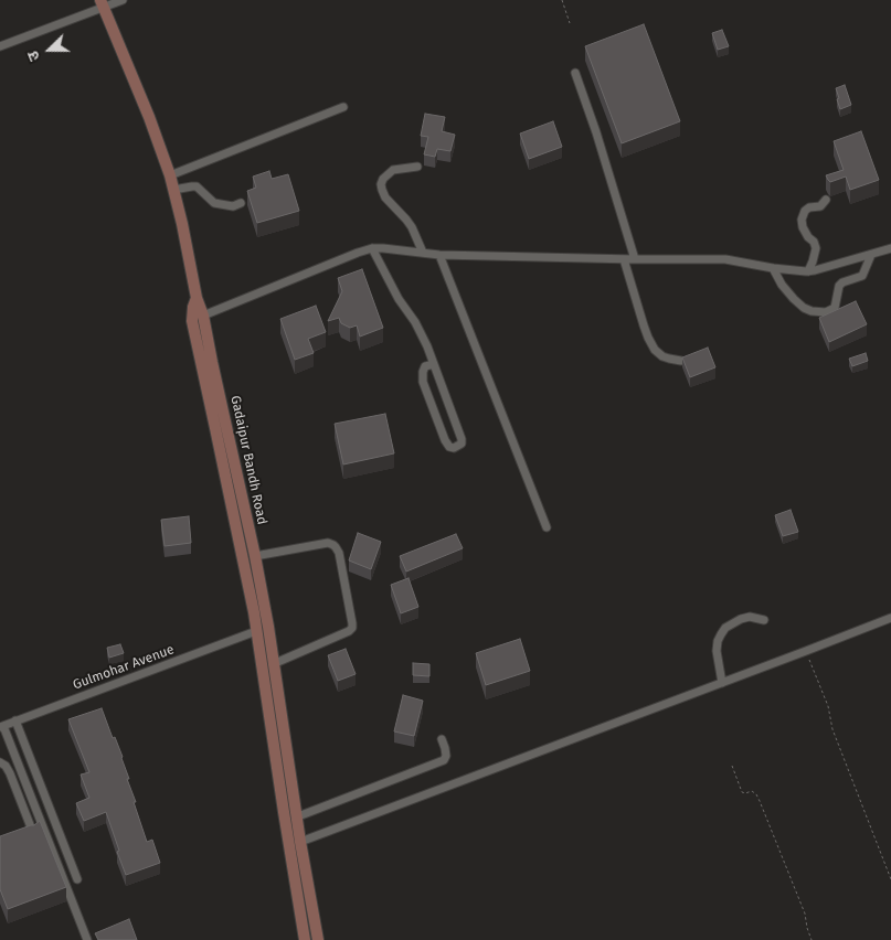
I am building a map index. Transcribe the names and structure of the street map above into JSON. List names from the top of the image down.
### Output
{
  "streets": {
    "street": ["Gadaipur Bandh Road", "Gulmohar Avenue"]
  },
  "north": "left"
}
